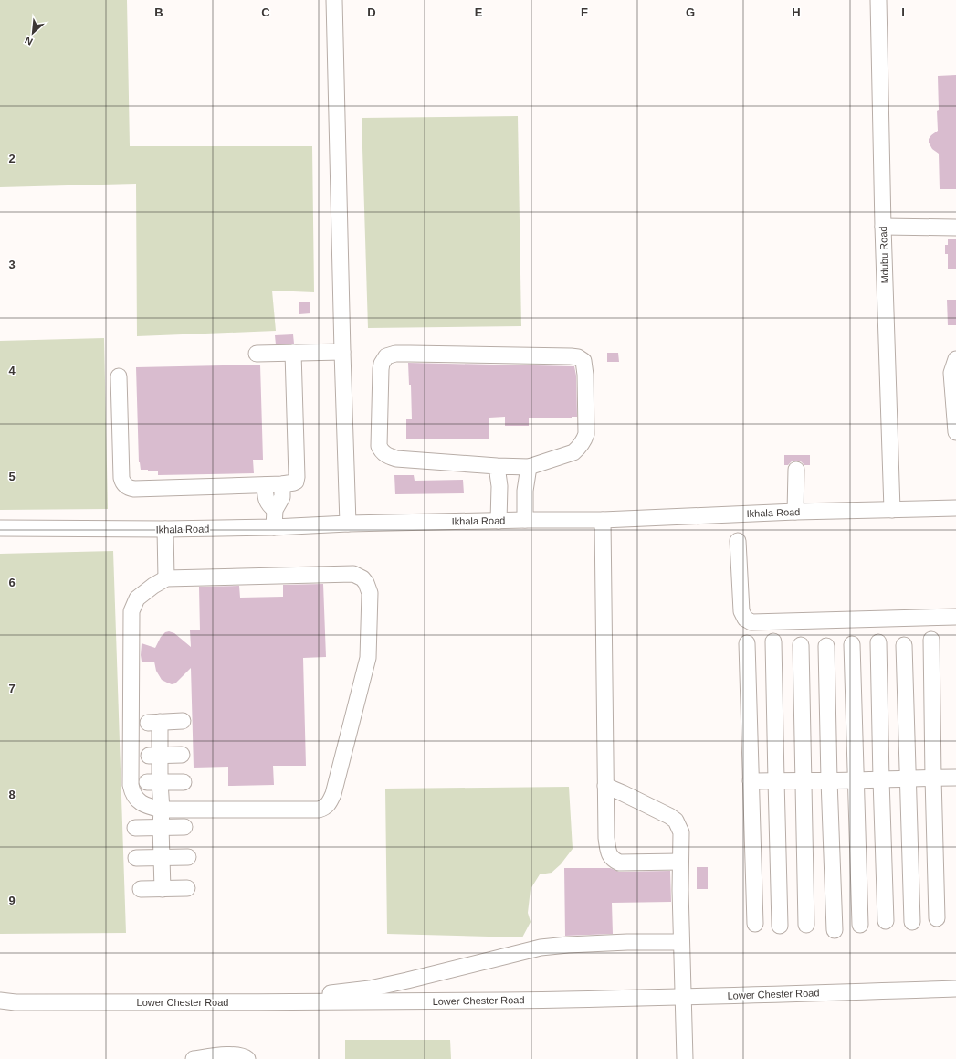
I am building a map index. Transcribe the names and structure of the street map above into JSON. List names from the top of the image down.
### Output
{
  "streets": {
    "street": ["Mdubu Road", "Ikhala Road", "Lower Chester Road"]
  },
  "crossings": [
    ["Mdubu Road", "Ikhala Road"]
  ],
  "north": "bottom left",
  "grid": {
    "columns": [
      "B",
      "C",
      "D",
      "E",
      "F",
      "G",
      "H",
      "I"
    ],
    "rows": [
      "2",
      "3",
      "4",
      "5",
      "6",
      "7",
      "8",
      "9"
    ]
  }
}
